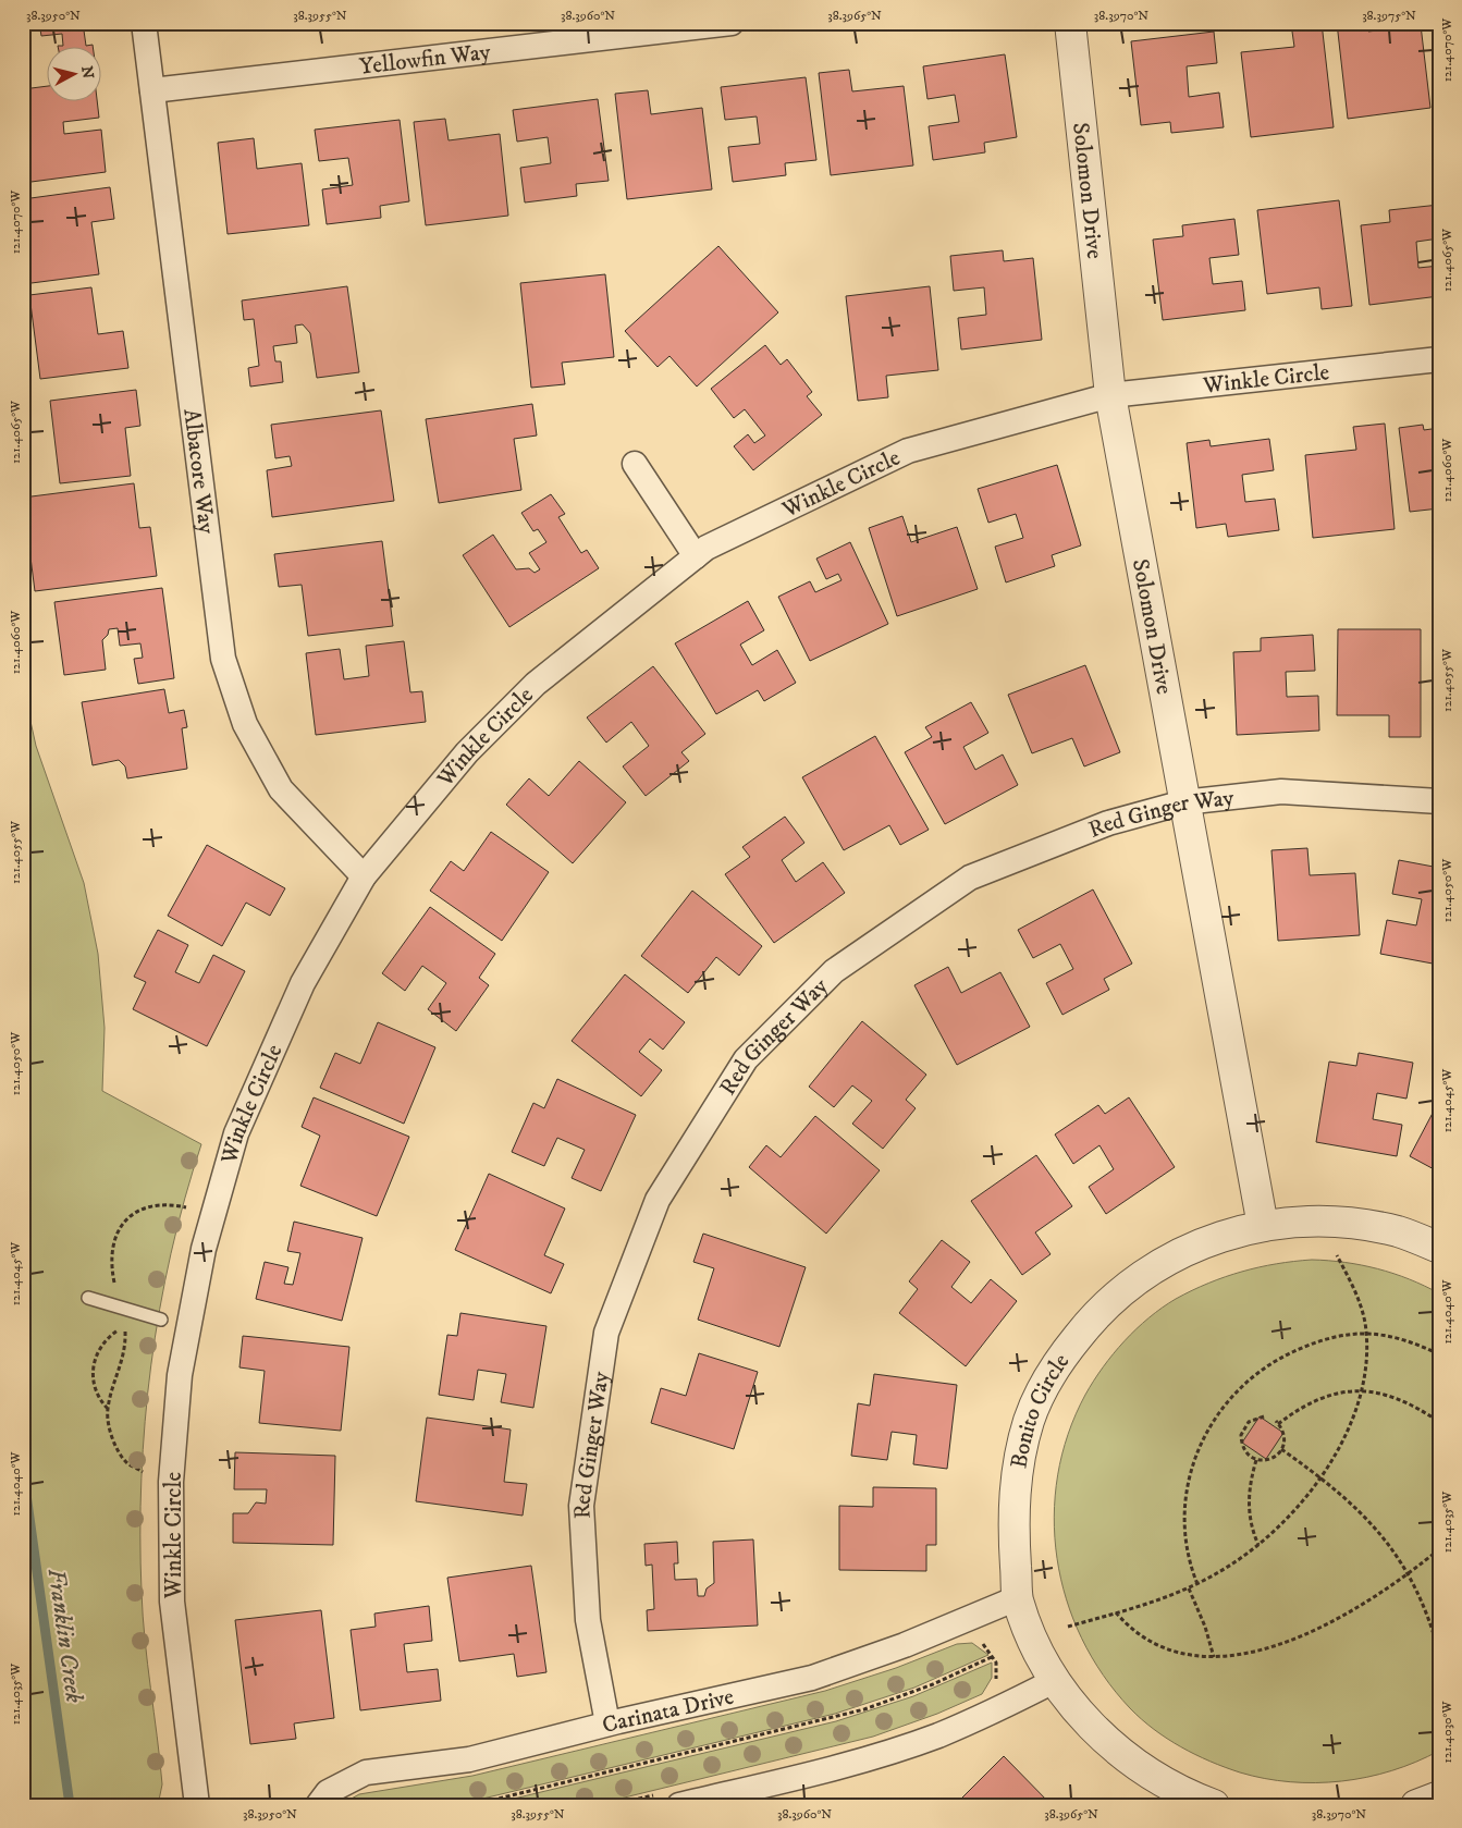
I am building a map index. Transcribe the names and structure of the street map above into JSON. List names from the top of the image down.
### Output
{
  "streets": {
    "street": [
      "Yellowfin Way",
      "Solomon Drive",
      "Winkle Circle",
      "Albacore Way",
      "Red Ginger Way",
      "Bonito Circle",
      "Carinata Drive"
    ]
  },
  "crossings": [
    ["Yellowfin Way", "Albacore Way"],
    ["Solomon Drive", "Winkle Circle"],
    ["Solomon Drive", "Red Ginger Way"],
    ["Solomon Drive", "Bonito Circle"],
    ["Winkle Circle", "Albacore Way"],
    ["Red Ginger Way", "Carinata Drive"],
    ["Bonito Circle", "Carinata Drive"]
  ],
  "water": ["Franklin Creek"],
  "north": "right",
  "coordinates": [
    "38.3950°N",
    "38.3955°N",
    "38.3960°N",
    "38.3965°N",
    "38.3970°N",
    "38.3975°N",
    "121.4070°W",
    "121.4065°W",
    "121.4060°W",
    "121.4055°W",
    "121.4050°W",
    "121.4045°W",
    "121.4040°W",
    "121.4035°W",
    "121.4030°W"
  ]
}
